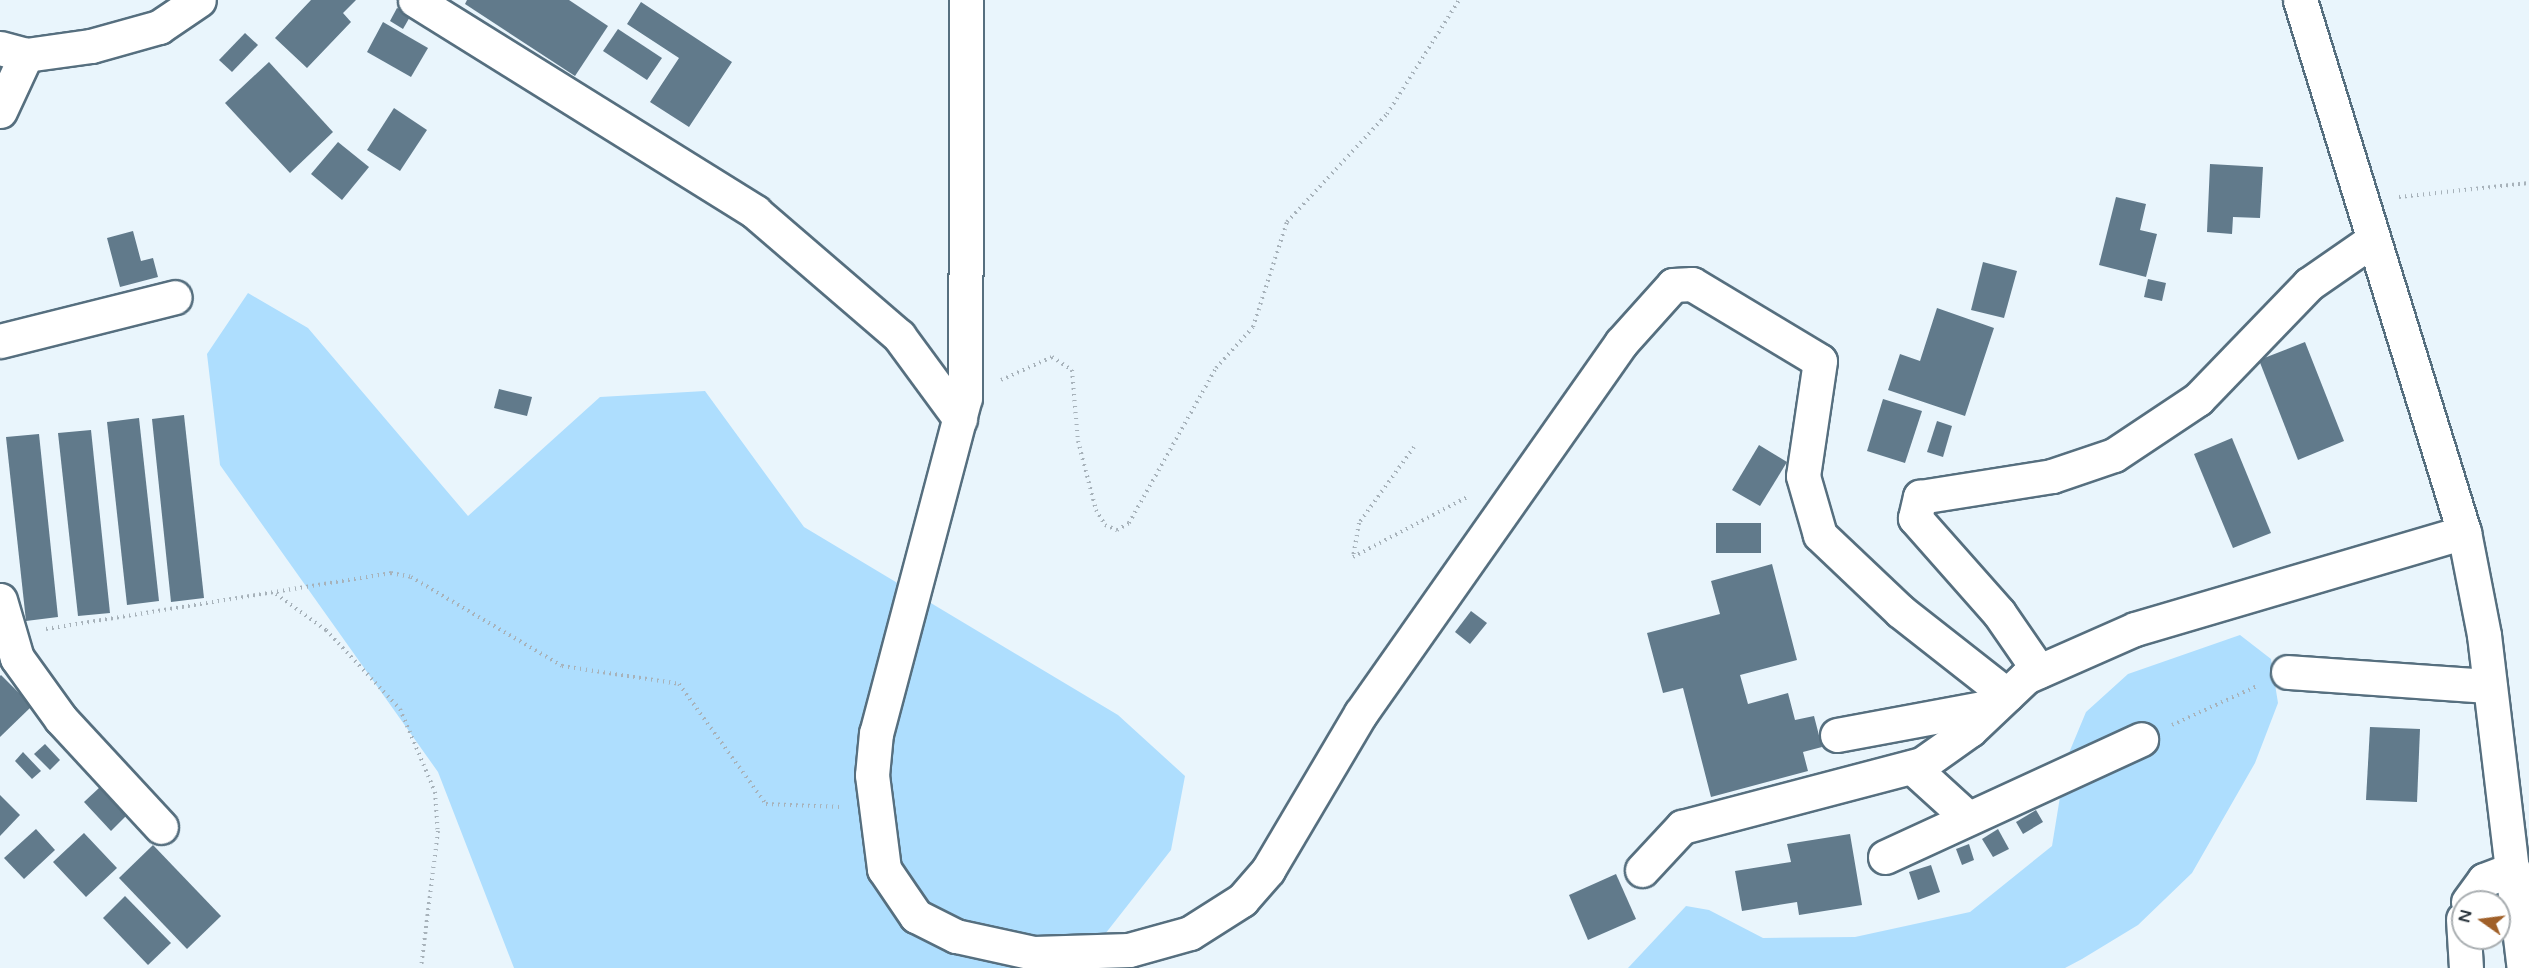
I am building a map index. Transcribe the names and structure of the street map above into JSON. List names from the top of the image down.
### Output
{
  "north": "left"
}
